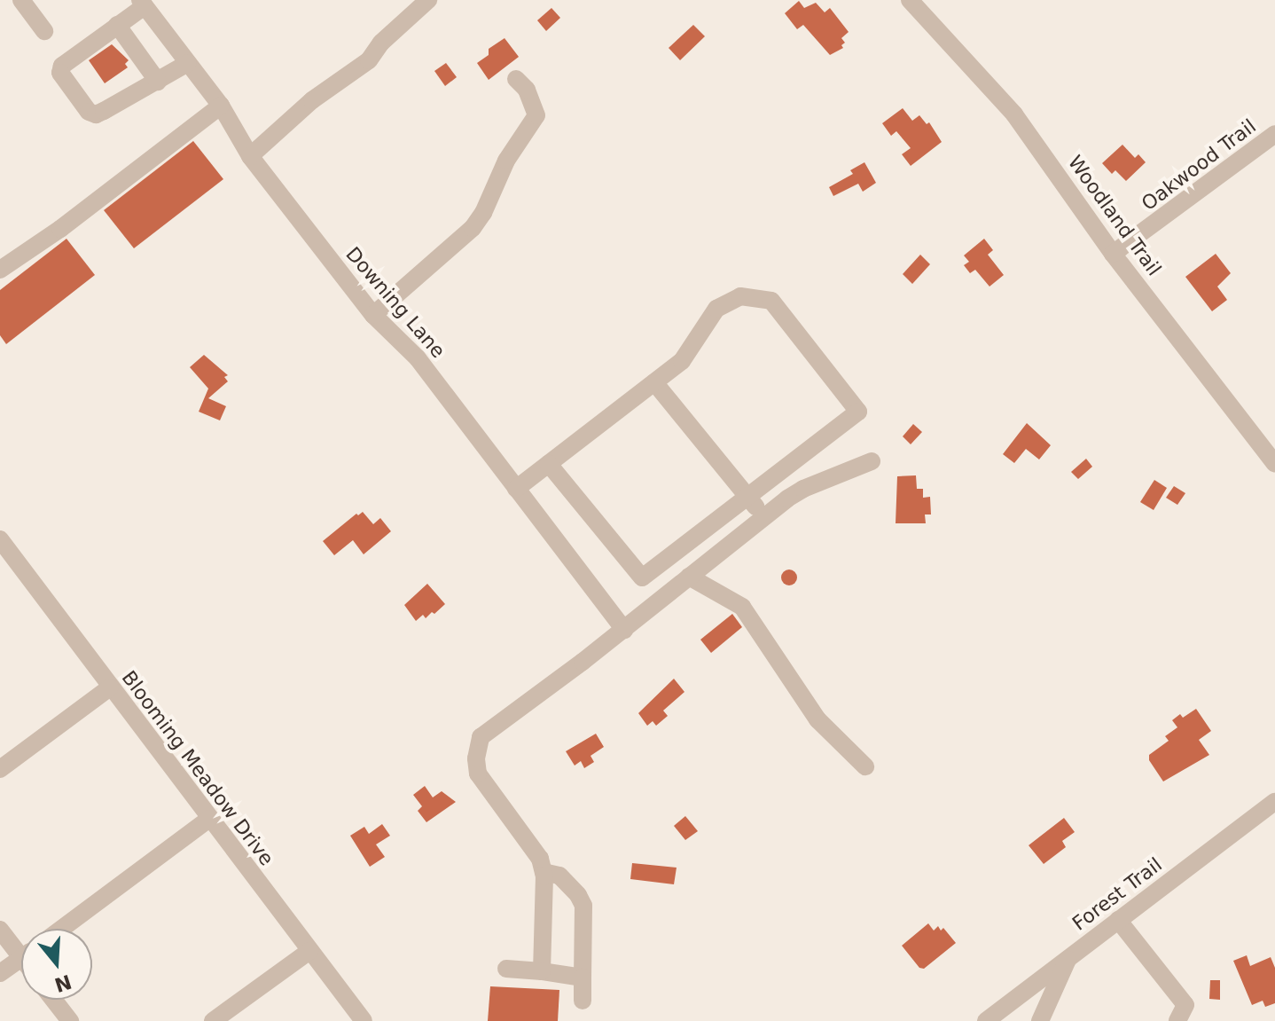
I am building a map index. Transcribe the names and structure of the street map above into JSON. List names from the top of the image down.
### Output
{
  "streets": {
    "street": [
      "Oakwood Trail",
      "Woodland Trail",
      "Downing Lane",
      "Blooming Meadow Drive",
      "Forest Trail"
    ]
  },
  "crossings": [
    ["Oakwood Trail", "Woodland Trail"]
  ],
  "north": "bottom"
}
